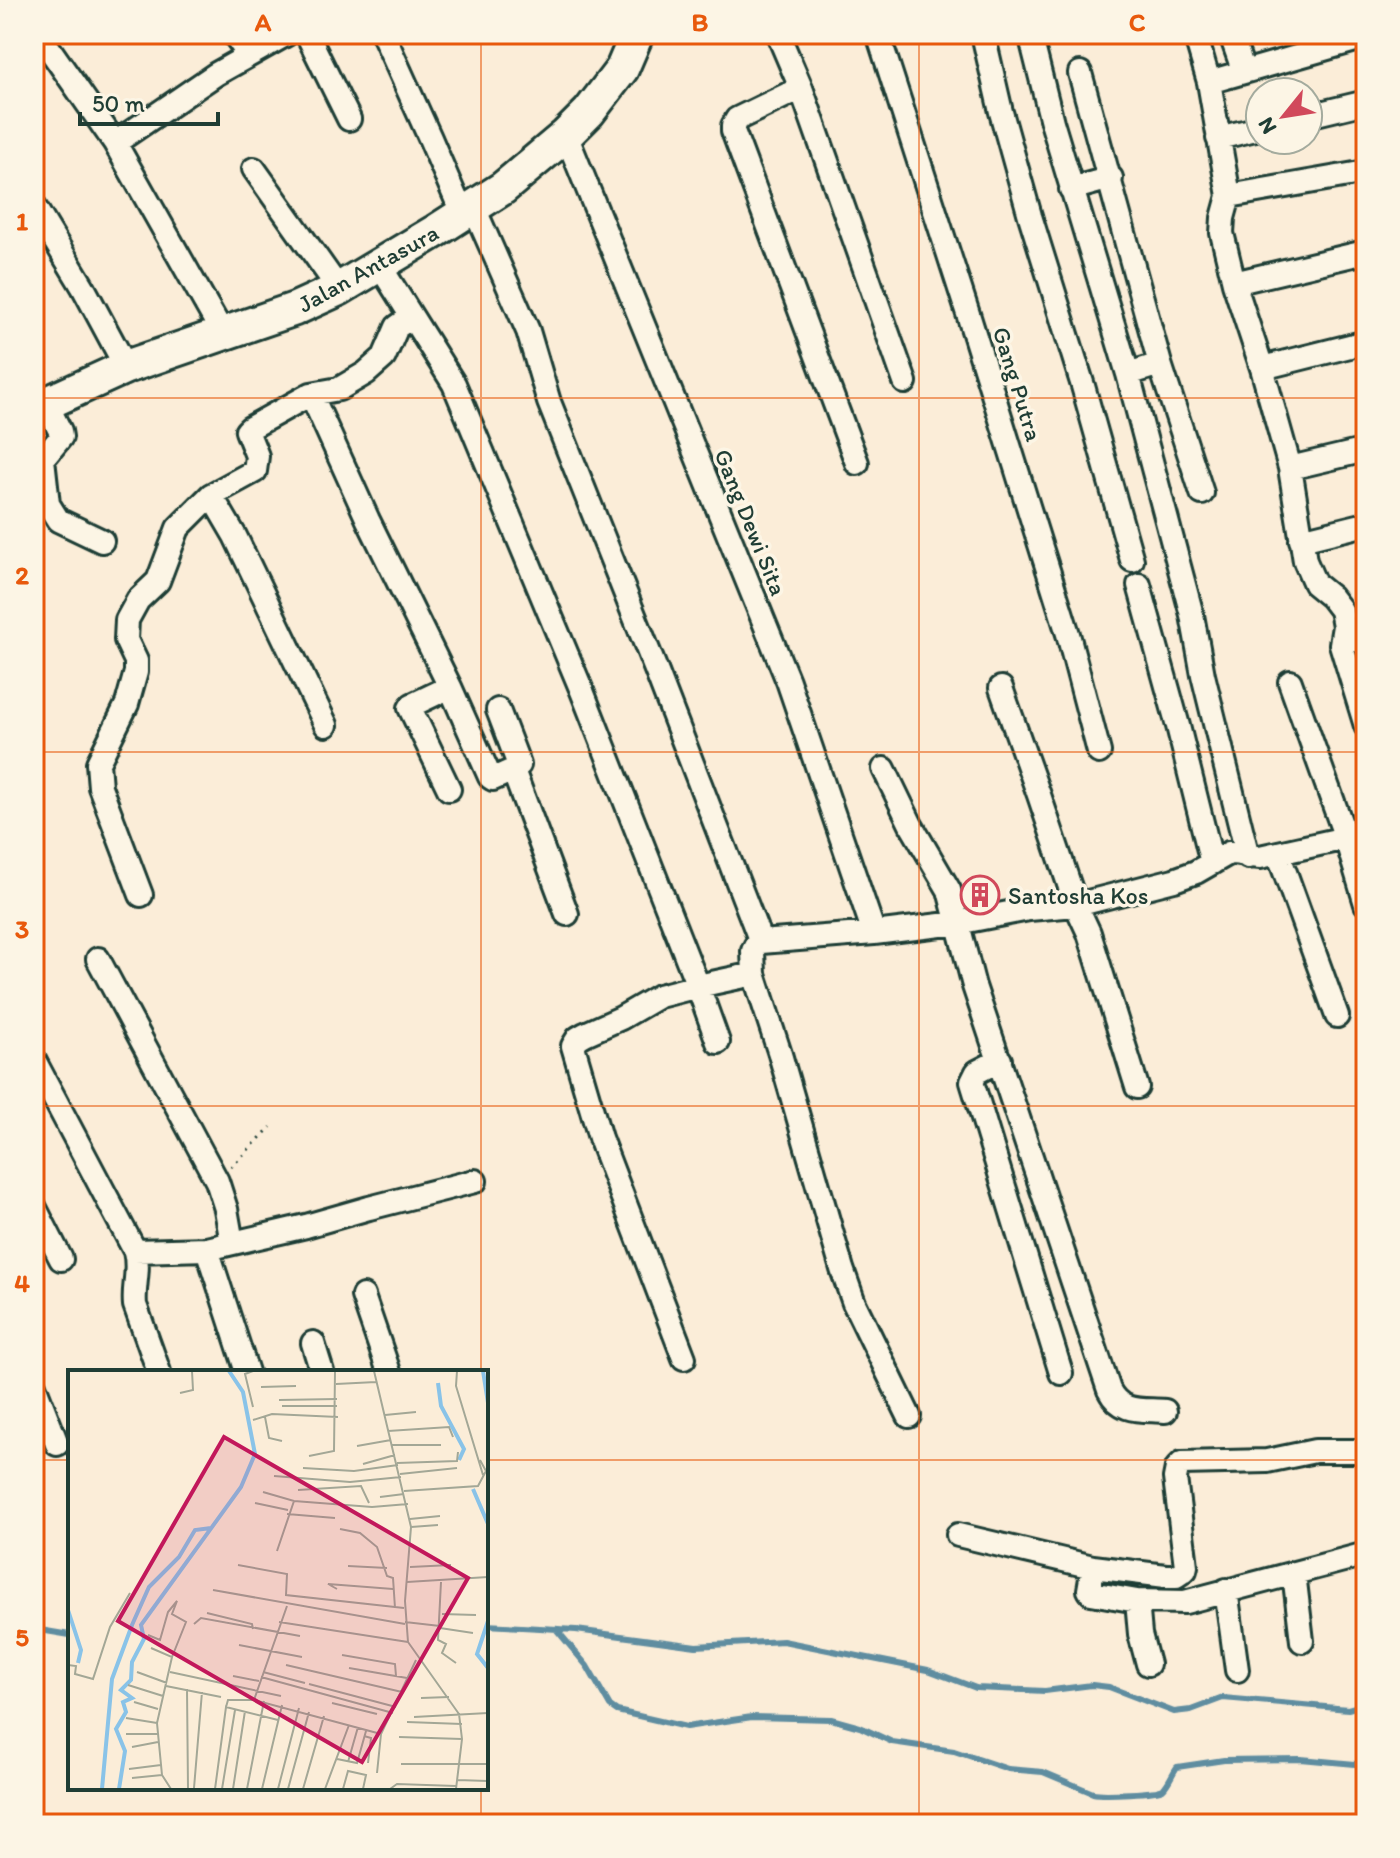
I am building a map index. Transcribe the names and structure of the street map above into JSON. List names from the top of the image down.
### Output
{
  "streets": {
    "main road": ["Jalan Antasura"],
    "street": ["Gang Putra", "Gang Dewi Sita"]
  },
  "crossings": [
    ["Jalan Antasura", "Gang Dewi Sita"]
  ],
  "places": {
    "building": ["Santosha Kos"]
  },
  "scale_bar": "50 m",
  "north": "bottom left",
  "grid": {
    "columns": ["A", "B", "C"],
    "rows": [
      "1",
      "2",
      "3",
      "4",
      "5"
    ]
  }
}
